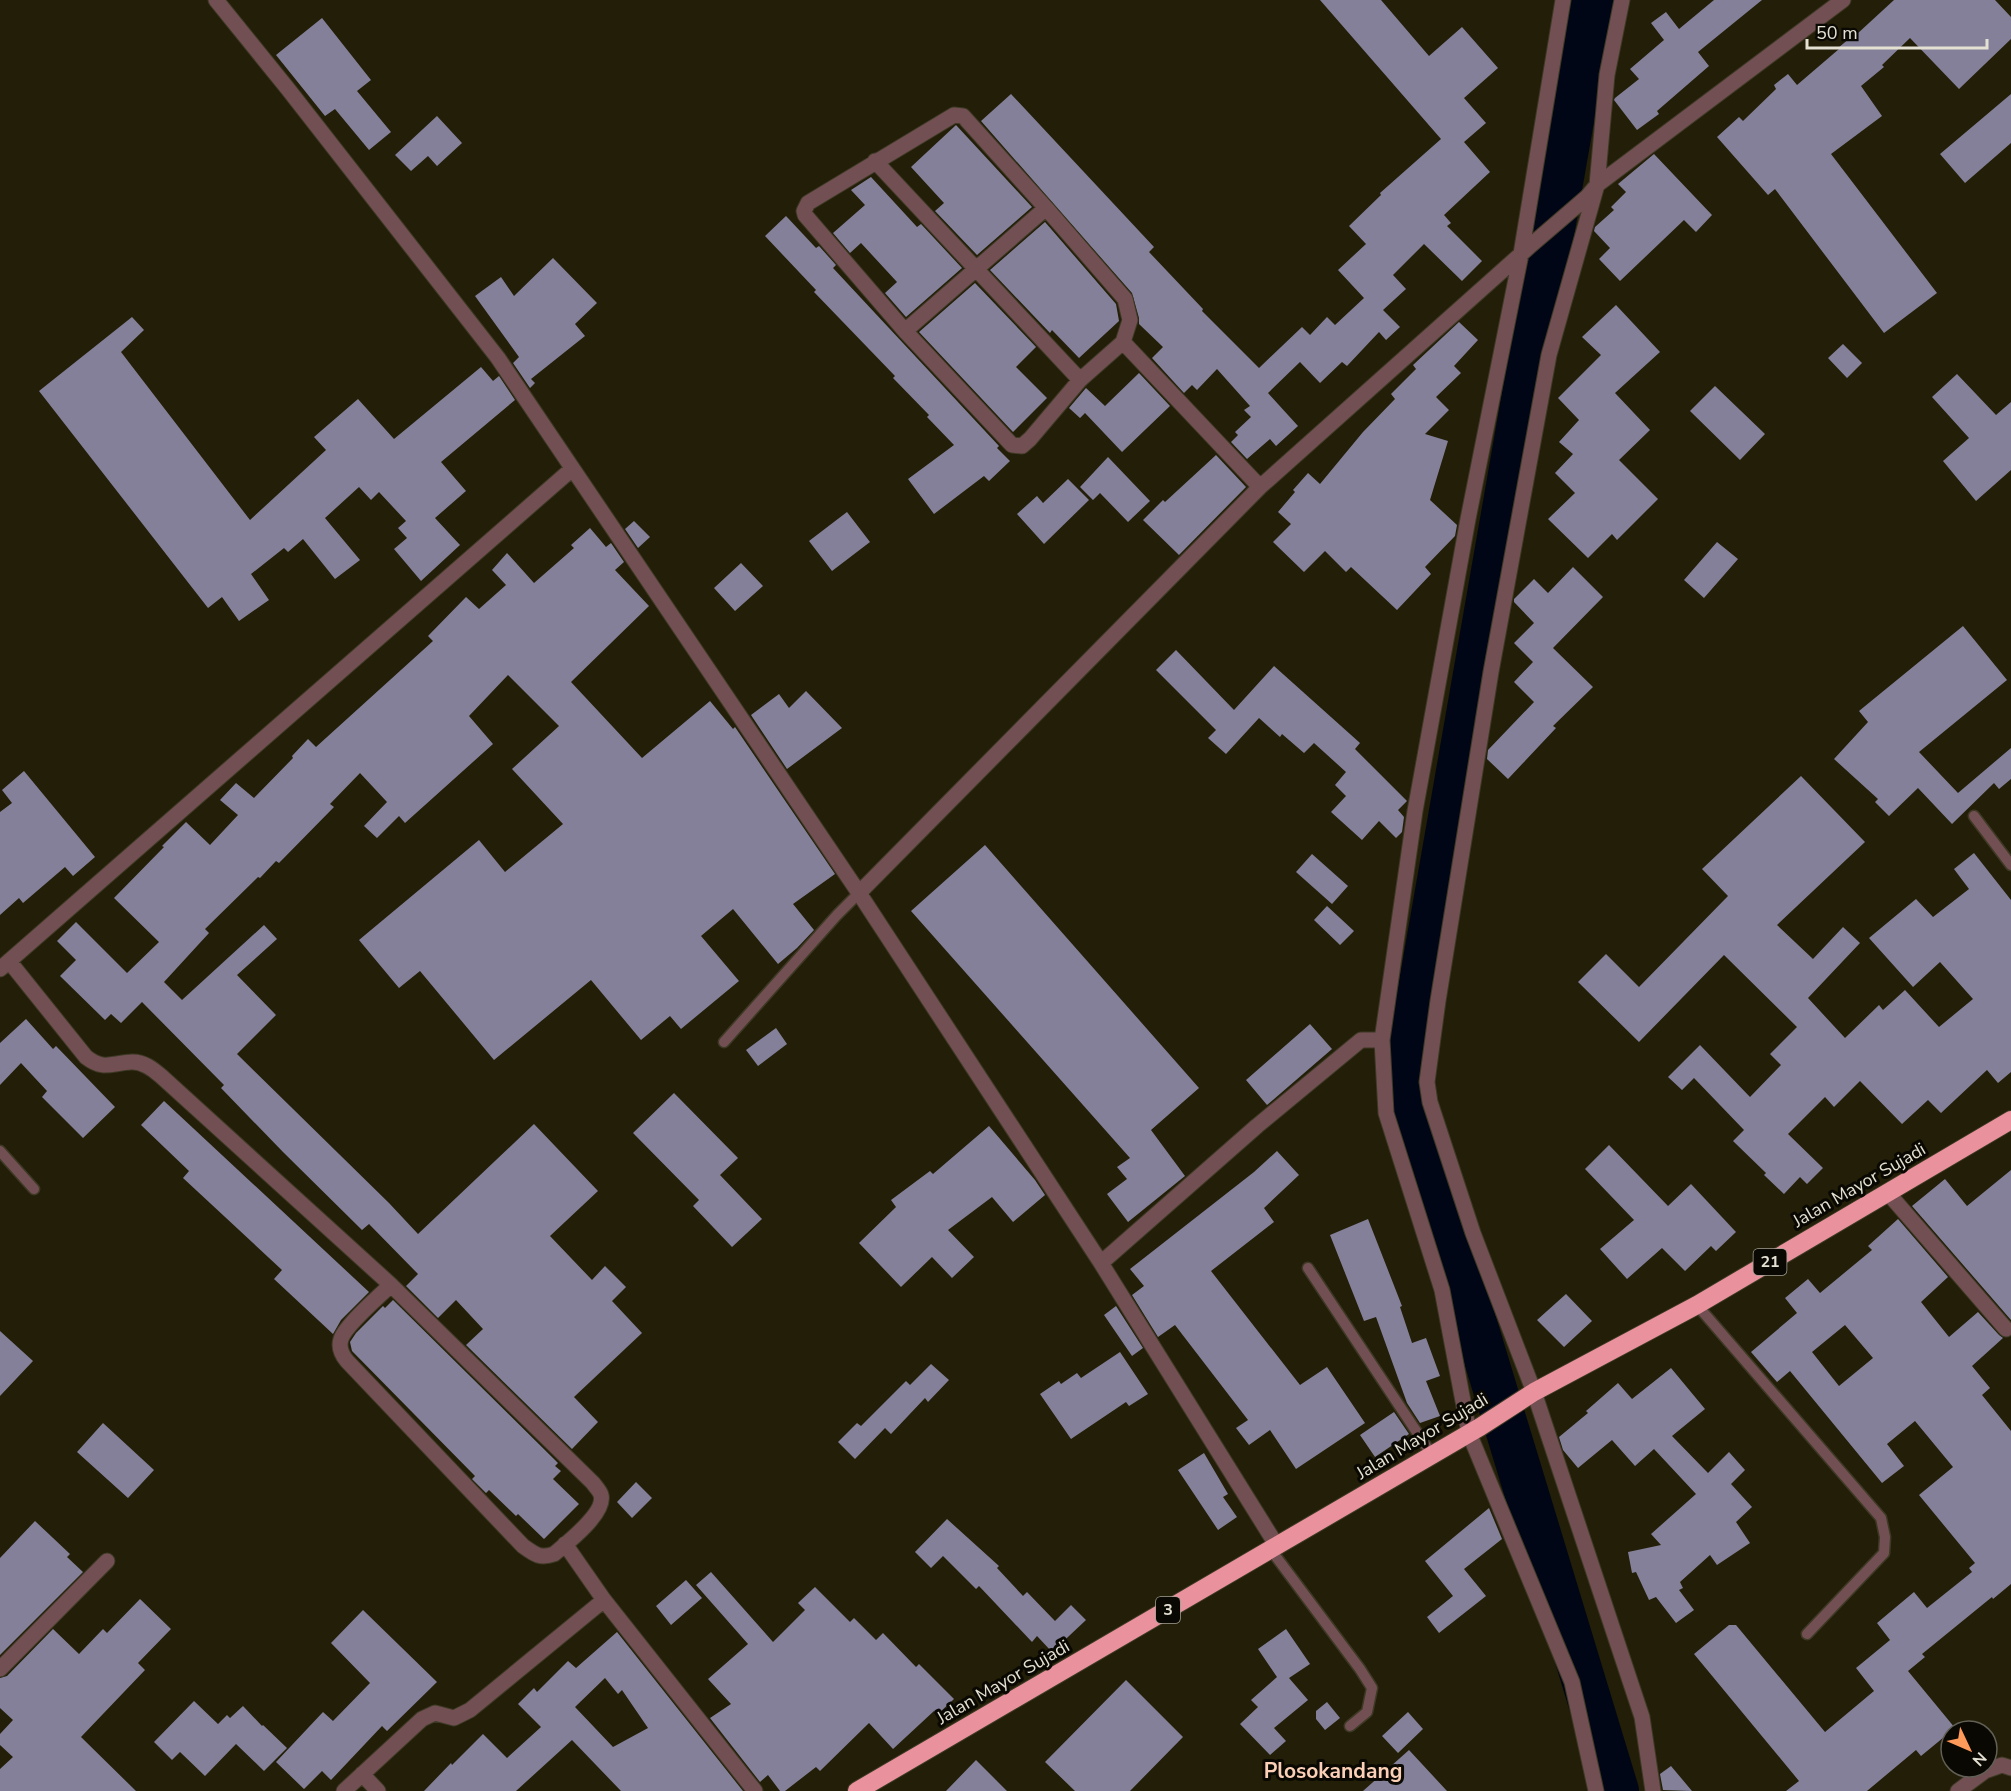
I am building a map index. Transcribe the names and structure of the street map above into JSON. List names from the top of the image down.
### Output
{
  "streets": {
    "highway": ["Jalan Mayor Sujadi", "21", "3"]
  },
  "districts": ["Plosokandang"],
  "scale_bar": "50 m",
  "north": "bottom right"
}
